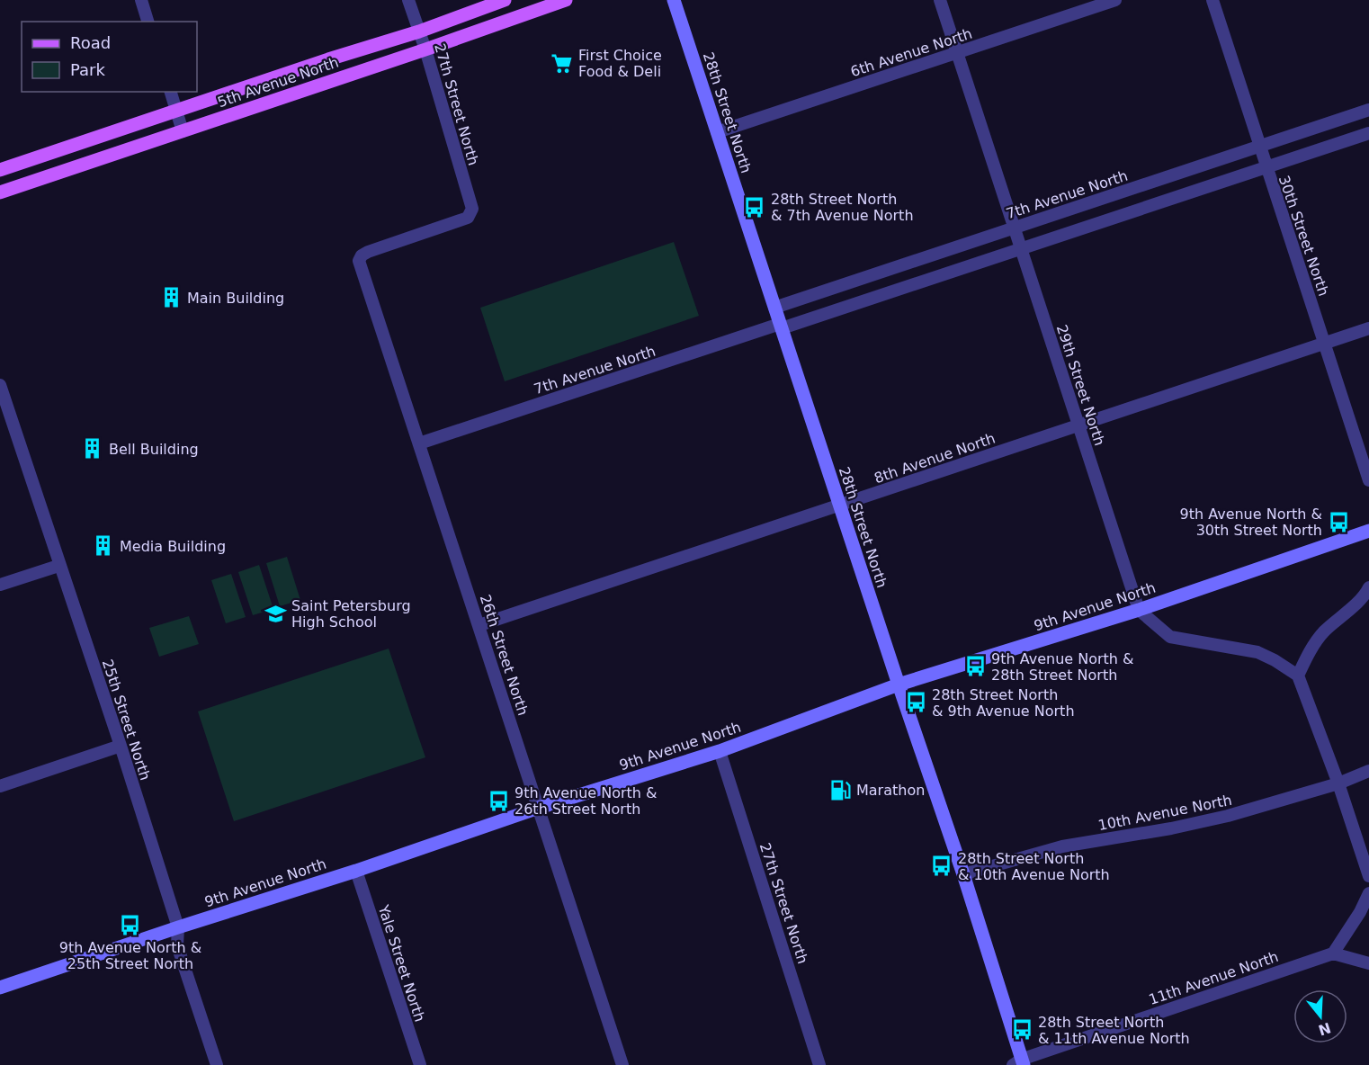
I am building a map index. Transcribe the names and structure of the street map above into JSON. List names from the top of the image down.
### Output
{
  "streets": {
    "main road": ["5th Avenue North"],
    "street": [
      "6th Avenue North",
      "27th Street North",
      "28th Street North",
      "7th Avenue North",
      "30th Street North",
      "29th Street North",
      "8th Avenue North",
      "9th Avenue North",
      "26th Street North",
      "25th Street North",
      "10th Avenue North",
      "Yale Street North",
      "11th Avenue North"
    ]
  },
  "crossings": [
    ["6th Avenue North", "28th Street North"],
    ["6th Avenue North", "29th Street North"],
    ["5th Avenue North", "27th Street North"],
    ["27th Street North", "9th Avenue North"],
    ["27th Street North", "26th Street North"],
    ["28th Street North", "7th Avenue North"],
    ["28th Street North", "8th Avenue North"],
    ["28th Street North", "9th Avenue North"],
    ["28th Street North", "10th Avenue North"],
    ["28th Street North", "11th Avenue North"],
    ["7th Avenue North", "30th Street North"],
    ["7th Avenue North", "29th Street North"],
    ["7th Avenue North", "26th Street North"],
    ["30th Street North", "8th Avenue North"],
    ["29th Street North", "8th Avenue North"],
    ["29th Street North", "9th Avenue North"],
    ["8th Avenue North", "26th Street North"],
    ["9th Avenue North", "26th Street North"],
    ["9th Avenue North", "25th Street North"],
    ["9th Avenue North", "Yale Street North"]
  ],
  "places": {
    "supermarket": ["First Choice Food & Deli"],
    "bus stop": [
      "28th Street North & 7th Avenue North",
      "9th Avenue North & 30th Street North",
      "9th Avenue North & 28th Street North",
      "28th Street North & 9th Avenue North",
      "9th Avenue North & 26th Street North",
      "28th Street North & 10th Avenue North",
      "9th Avenue North & 25th Street North",
      "28th Street North & 11th Avenue North"
    ],
    "building": ["Main Building", "Bell Building", "Media Building"],
    "school or university": ["Saint Petersburg High School"],
    "fuel station": ["Marathon"]
  },
  "legend": ["Road", "Park"],
  "north": "bottom"
}
